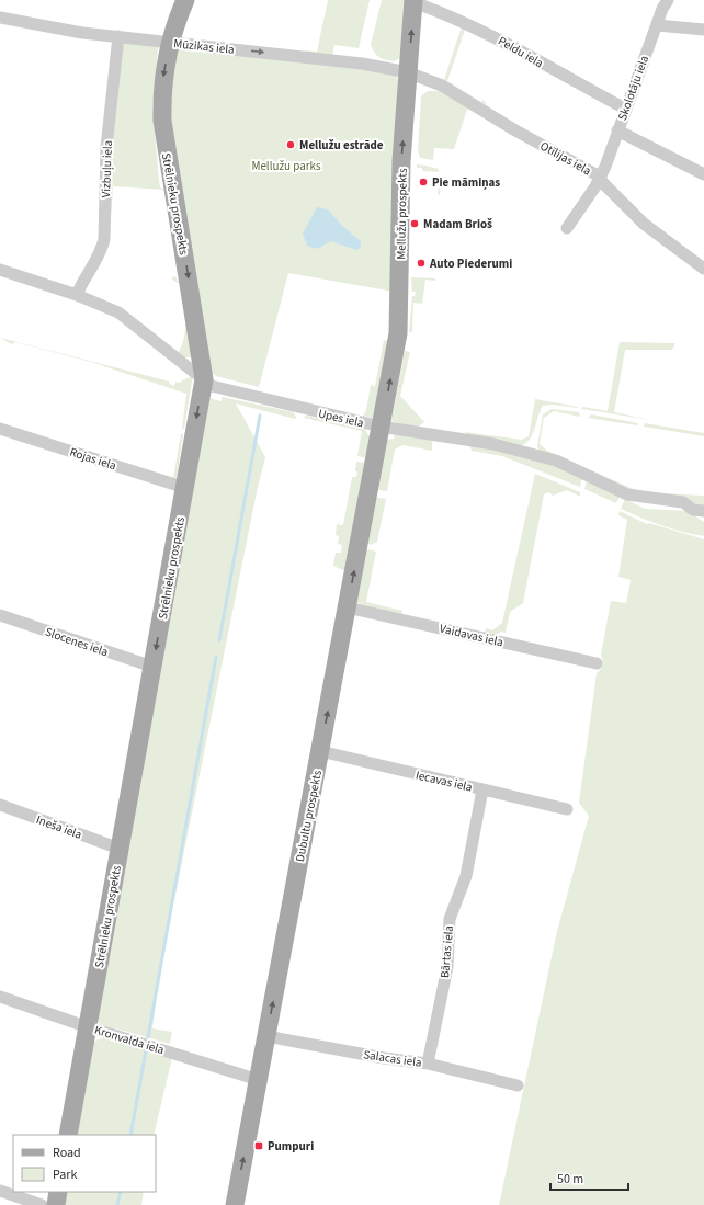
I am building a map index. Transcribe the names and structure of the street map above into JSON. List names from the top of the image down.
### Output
{
  "streets": {
    "main road": ["Strēlnieku prospekts", "Mellužu prospekts", "Dubultu prospekts"],
    "street": [
      "Mūzikas iela",
      "Peldu iela",
      "Skolotāju iela",
      "Otīlijas iela",
      "Vizbuļu iela",
      "Upes iela",
      "Rojas iela",
      "Vaidavas iela",
      "Slocenes iela",
      "Iecavas iela",
      "Ineša iela",
      "Bārtas iela",
      "Kronvalda iela",
      "Salacas iela"
    ]
  },
  "crossings": [
    ["Mūzikas iela", "Otīlijas iela"],
    ["Mūzikas iela", "Vizbuļu iela"],
    ["Mūzikas iela", "Strēlnieku prospekts"],
    ["Mūzikas iela", "Mellužu prospekts"],
    ["Peldu iela", "Skolotāju iela"],
    ["Peldu iela", "Mellužu prospekts"],
    ["Skolotāju iela", "Otīlijas iela"],
    ["Otīlijas iela", "Mellužu prospekts"],
    ["Vizbuļu iela", "Upes iela"],
    ["Strēlnieku prospekts", "Upes iela"],
    ["Strēlnieku prospekts", "Rojas iela"],
    ["Strēlnieku prospekts", "Slocenes iela"],
    ["Strēlnieku prospekts", "Ineša iela"],
    ["Strēlnieku prospekts", "Kronvalda iela"],
    ["Mellužu prospekts", "Upes iela"],
    ["Mellužu prospekts", "Dubultu prospekts"],
    ["Upes iela", "Dubultu prospekts"],
    ["Vaidavas iela", "Dubultu prospekts"],
    ["Iecavas iela", "Dubultu prospekts"],
    ["Iecavas iela", "Bārtas iela"],
    ["Dubultu prospekts", "Kronvalda iela"],
    ["Dubultu prospekts", "Salacas iela"],
    ["Bārtas iela", "Salacas iela"]
  ],
  "one_way": [
    "Mūzikas iela",
    "Strēlnieku prospekts",
    "Mellužu prospekts",
    "Dubultu prospekts"
  ],
  "parks": ["Mellužu parks"],
  "places": {
    "other": [
      "Mellužu estrāde",
      "Pie māmiņas",
      "Madam Brioš",
      "Auto Piederumi"
    ],
    "transit": ["Pumpuri"]
  },
  "legend": ["Road", "Park"],
  "scale_bar": "50 m"
}
